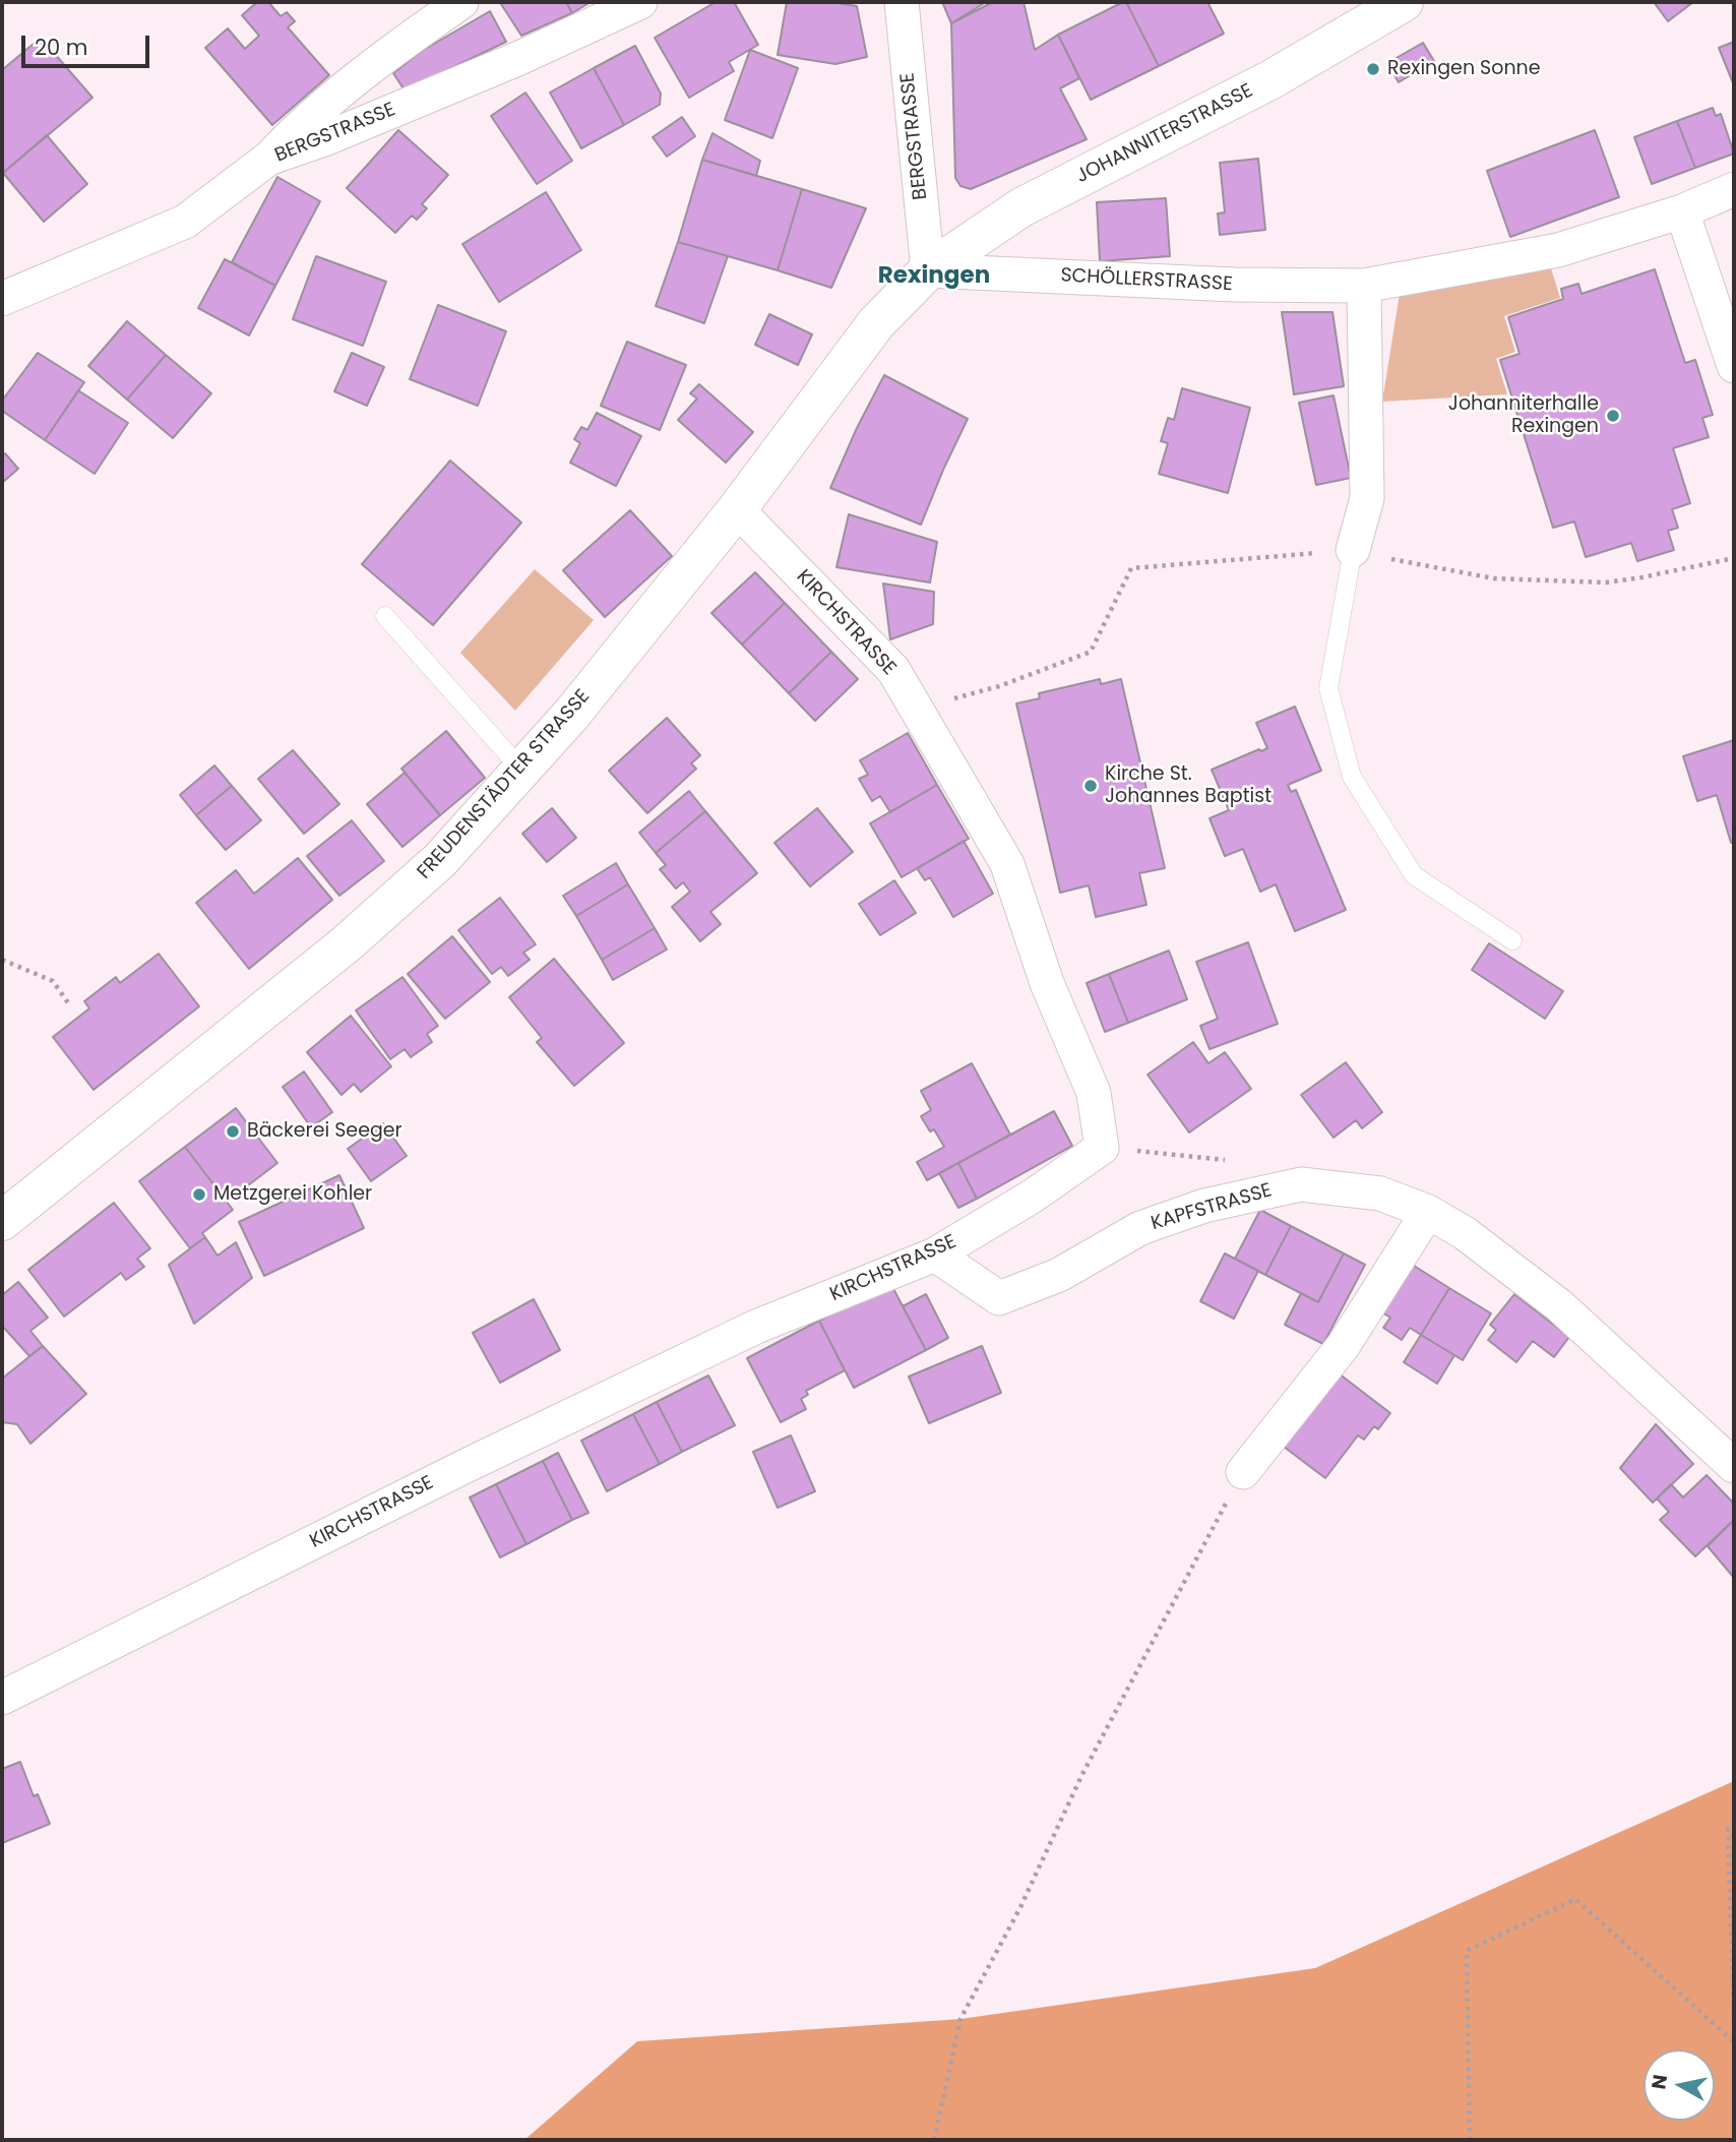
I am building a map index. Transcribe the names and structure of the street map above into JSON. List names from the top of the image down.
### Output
{
  "streets": {
    "street": [
      "BERGSTRASSE",
      "JOHANNITERSTRASSE",
      "SCHÖLLERSTRASSE",
      "KIRCHSTRASSE",
      "FREUDENSTÄDTER STRASSE",
      "KAPFSTRASSE"
    ]
  },
  "crossings": [
    ["BERGSTRASSE", "JOHANNITERSTRASSE"],
    ["BERGSTRASSE", "SCHÖLLERSTRASSE"],
    ["BERGSTRASSE", "FREUDENSTÄDTER STRASSE"],
    ["JOHANNITERSTRASSE", "SCHÖLLERSTRASSE"],
    ["JOHANNITERSTRASSE", "FREUDENSTÄDTER STRASSE"],
    ["SCHÖLLERSTRASSE", "FREUDENSTÄDTER STRASSE"],
    ["KIRCHSTRASSE", "FREUDENSTÄDTER STRASSE"],
    ["KIRCHSTRASSE", "KAPFSTRASSE"]
  ],
  "districts": ["Rexingen"],
  "places": [
    "Rexingen Sonne",
    "Johanniterhalle Rexingen",
    "Kirche St. Johannes Baptist",
    "Bäckerei Seeger",
    "Metzgerei Kohler"
  ],
  "scale_bar": "20 m",
  "north": "left"
}
